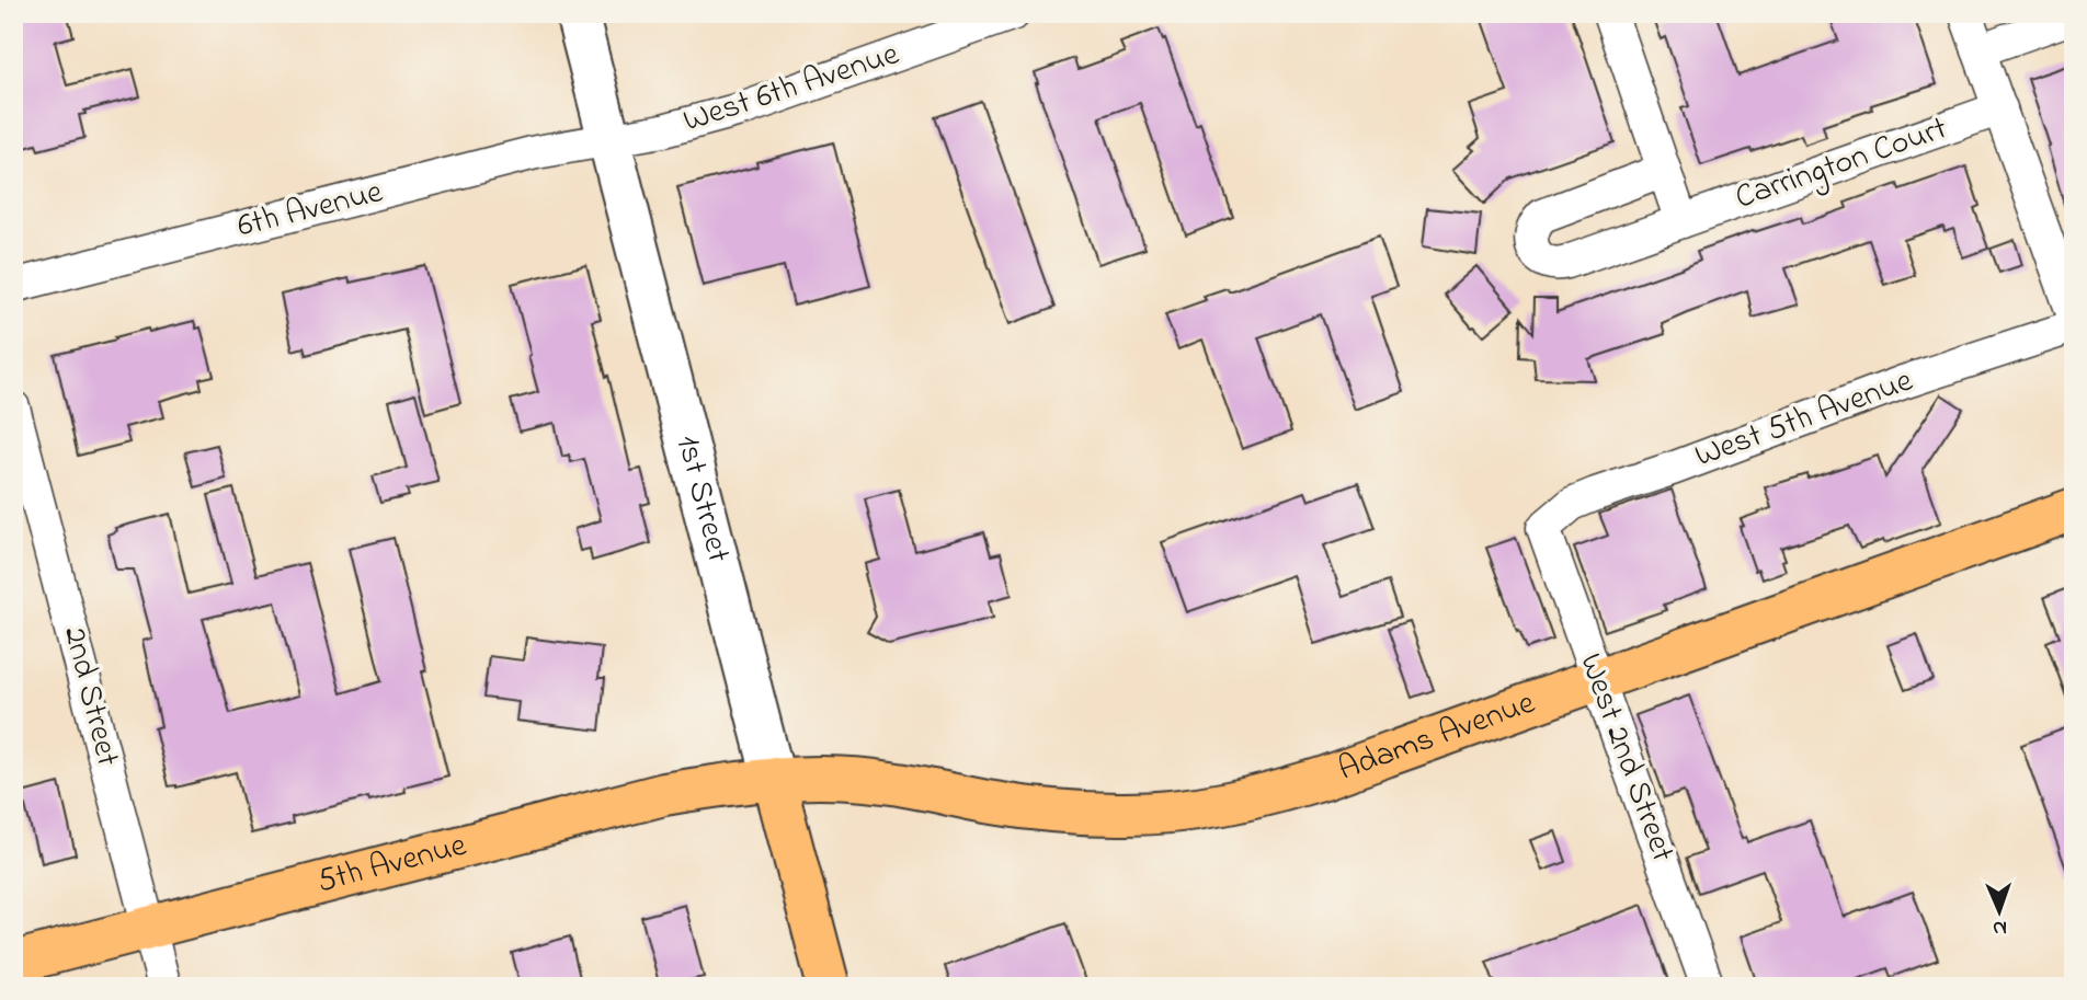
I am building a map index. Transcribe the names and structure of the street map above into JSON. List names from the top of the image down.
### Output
{
  "streets": {
    "main road": ["1st Street", "Adams Avenue", "5th Avenue"],
    "street": [
      "West 6th Avenue",
      "Carrington Court",
      "6th Avenue",
      "West 5th Avenue",
      "2nd Street",
      "West 2nd Street"
    ]
  },
  "crossings": [
    ["West 6th Avenue", "6th Avenue"],
    ["West 6th Avenue", "1st Street"],
    ["6th Avenue", "1st Street"],
    ["West 5th Avenue", "West 2nd Street"],
    ["1st Street", "Adams Avenue"],
    ["1st Street", "5th Avenue"],
    ["2nd Street", "5th Avenue"],
    ["Adams Avenue", "West 2nd Street"],
    ["Adams Avenue", "5th Avenue"]
  ],
  "north": "bottom"
}
